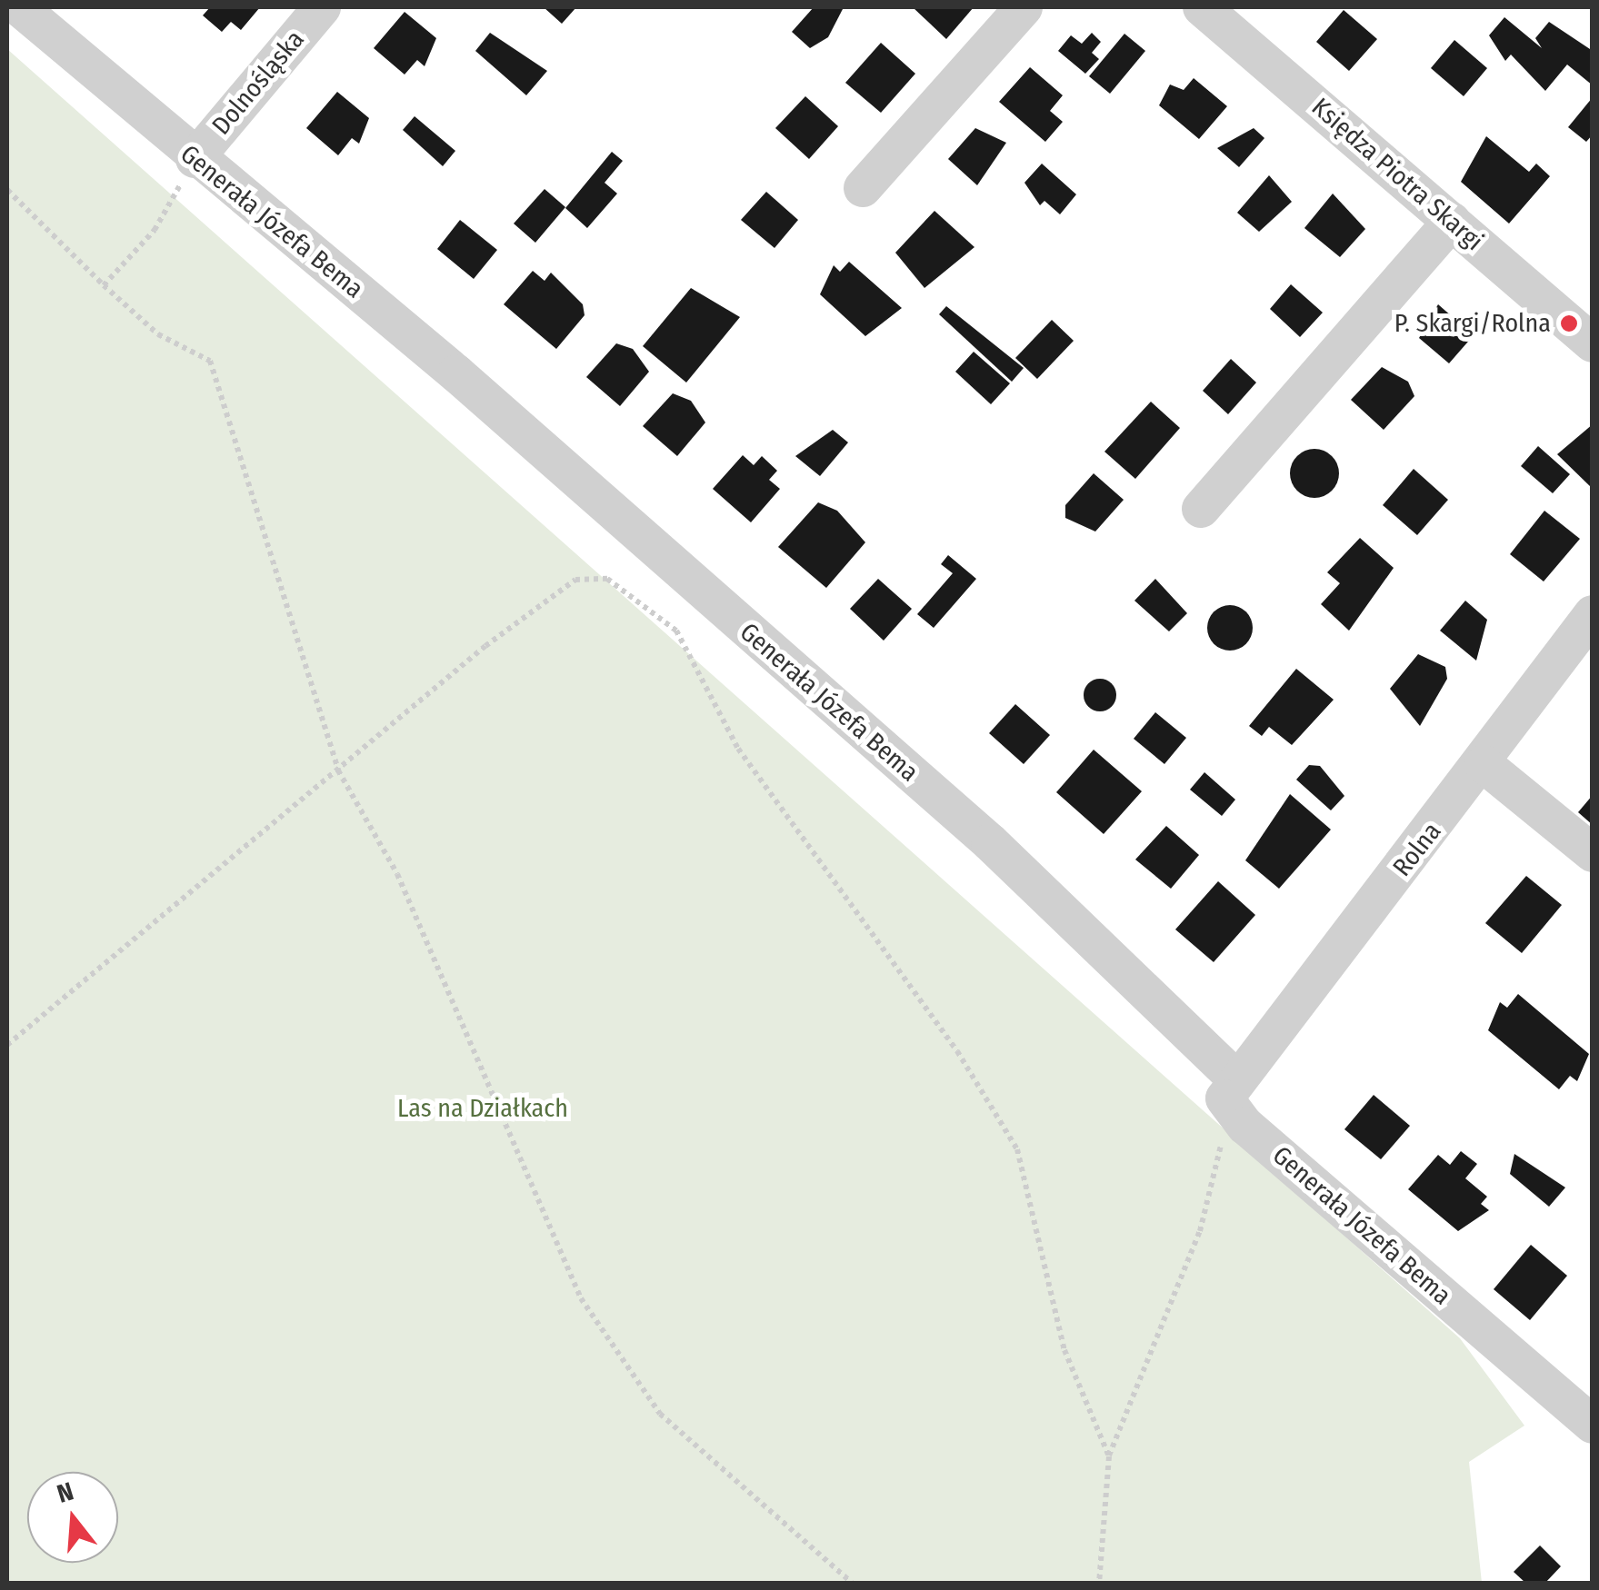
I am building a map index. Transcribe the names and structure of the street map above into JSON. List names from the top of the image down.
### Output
{
  "streets": {
    "street": [
      "Dolnośląska",
      "Księdza Piotra Skargi",
      "Generała Józefa Bema",
      "Rolna"
    ]
  },
  "crossings": [
    ["Dolnośląska", "Generała Józefa Bema"],
    ["Generała Józefa Bema", "Rolna"]
  ],
  "parks": ["Las na Działkach"],
  "places": ["P. Skargi/Rolna"],
  "north": "top"
}
